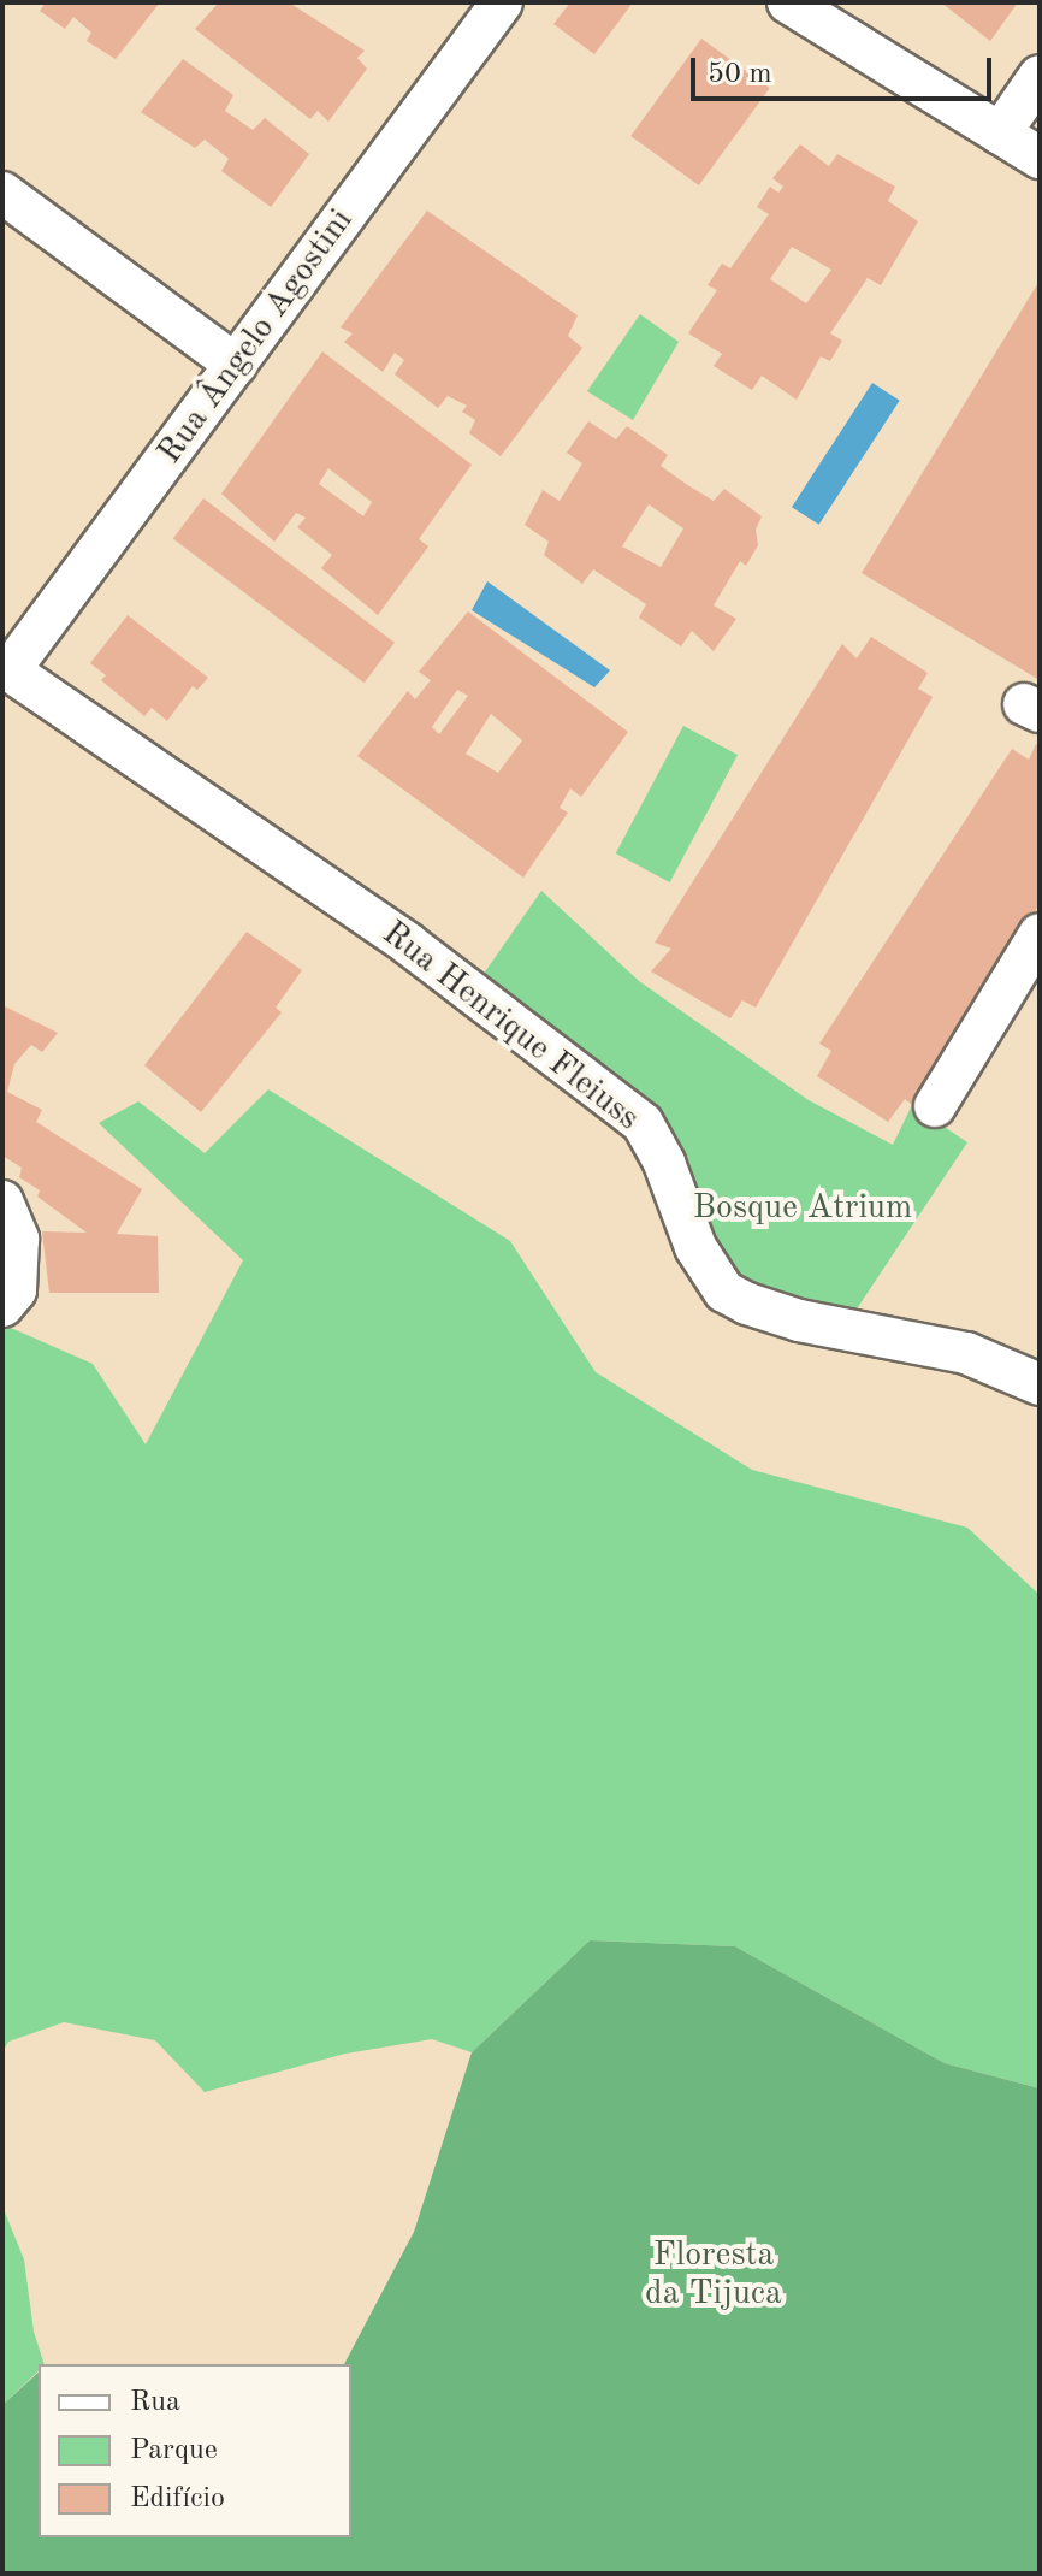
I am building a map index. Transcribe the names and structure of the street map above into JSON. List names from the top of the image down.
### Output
{
  "streets": {
    "street": ["Rua Ângelo Agostini", "Rua Henrique Fleiuss"]
  },
  "crossings": [
    ["Rua Ângelo Agostini", "Rua Henrique Fleiuss"]
  ],
  "parks": ["Bosque Atrium", "Floresta da Tijuca"],
  "legend": ["Rua", "Parque", "Edifício"],
  "scale_bar": "50 m"
}
